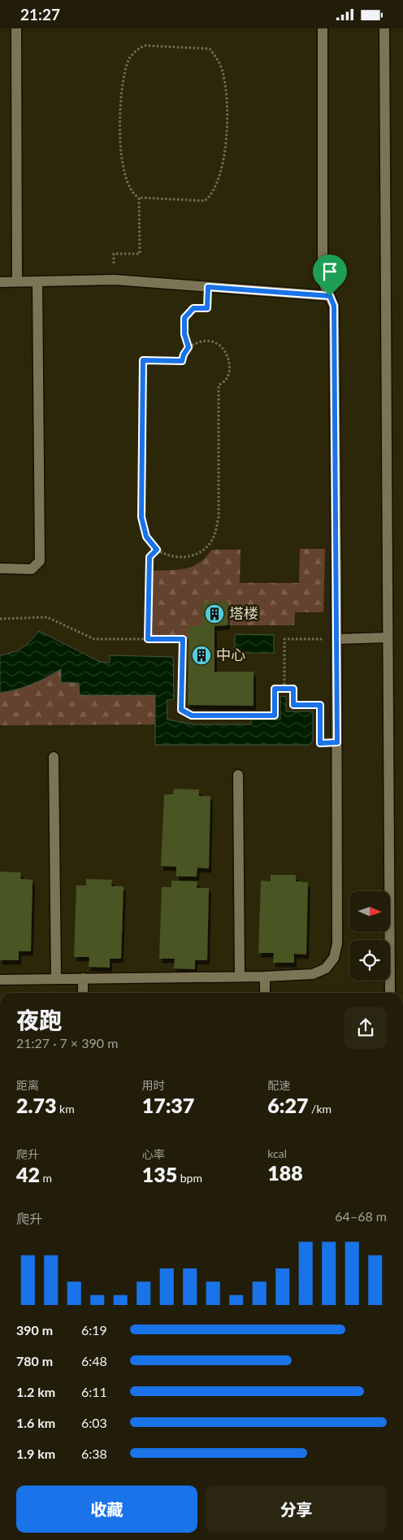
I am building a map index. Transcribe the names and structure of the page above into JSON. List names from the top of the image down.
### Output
{
  "places": {
    "building": ["塔楼", "中心"]
  },
  "north": "right",
  "page": {
    "status": "21:27",
    "heading": ["夜跑", "21:27 · 7 × 390 m"],
    "stats": [
      ["距离", "2.73 km"],
      ["用时", "17:37"],
      ["配速", "6:27 /km"],
      ["爬升", "42 m"],
      ["心率", "135 bpm"],
      ["kcal", "188"]
    ],
    "chart": ["爬升", "64–68 m"],
    "list": [
      {
        "name": "390 m",
        "note": "6:19"
      },
      {
        "name": "780 m",
        "note": "6:48"
      },
      {
        "name": "1.2 km",
        "note": "6:11"
      },
      {
        "name": "1.6 km",
        "note": "6:03"
      },
      {
        "name": "1.9 km",
        "note": "6:38"
      }
    ],
    "buttons": ["收藏", "分享"]
  }
}
